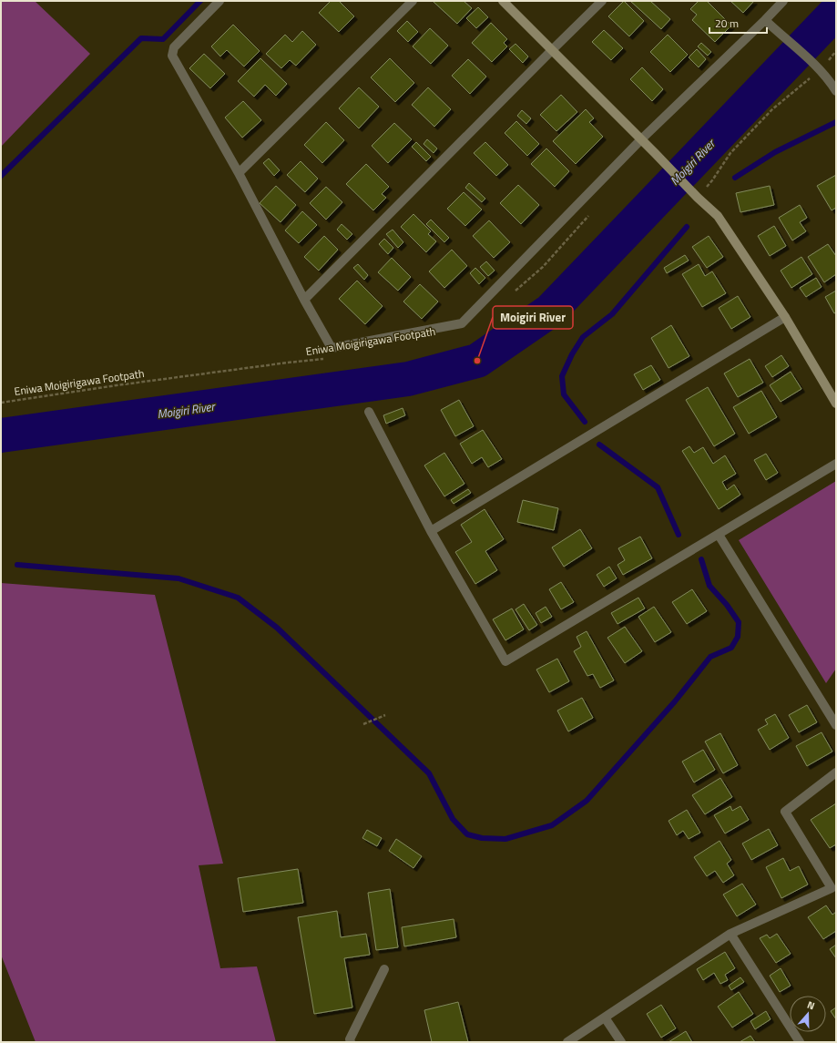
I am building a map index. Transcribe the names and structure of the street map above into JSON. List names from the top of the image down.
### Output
{
  "streets": {
    "path": ["Eniwa Moigirigawa Footpath"]
  },
  "water": ["Moigiri River"],
  "places": ["Moigiri River"],
  "scale_bar": "20 m",
  "north": "top"
}
